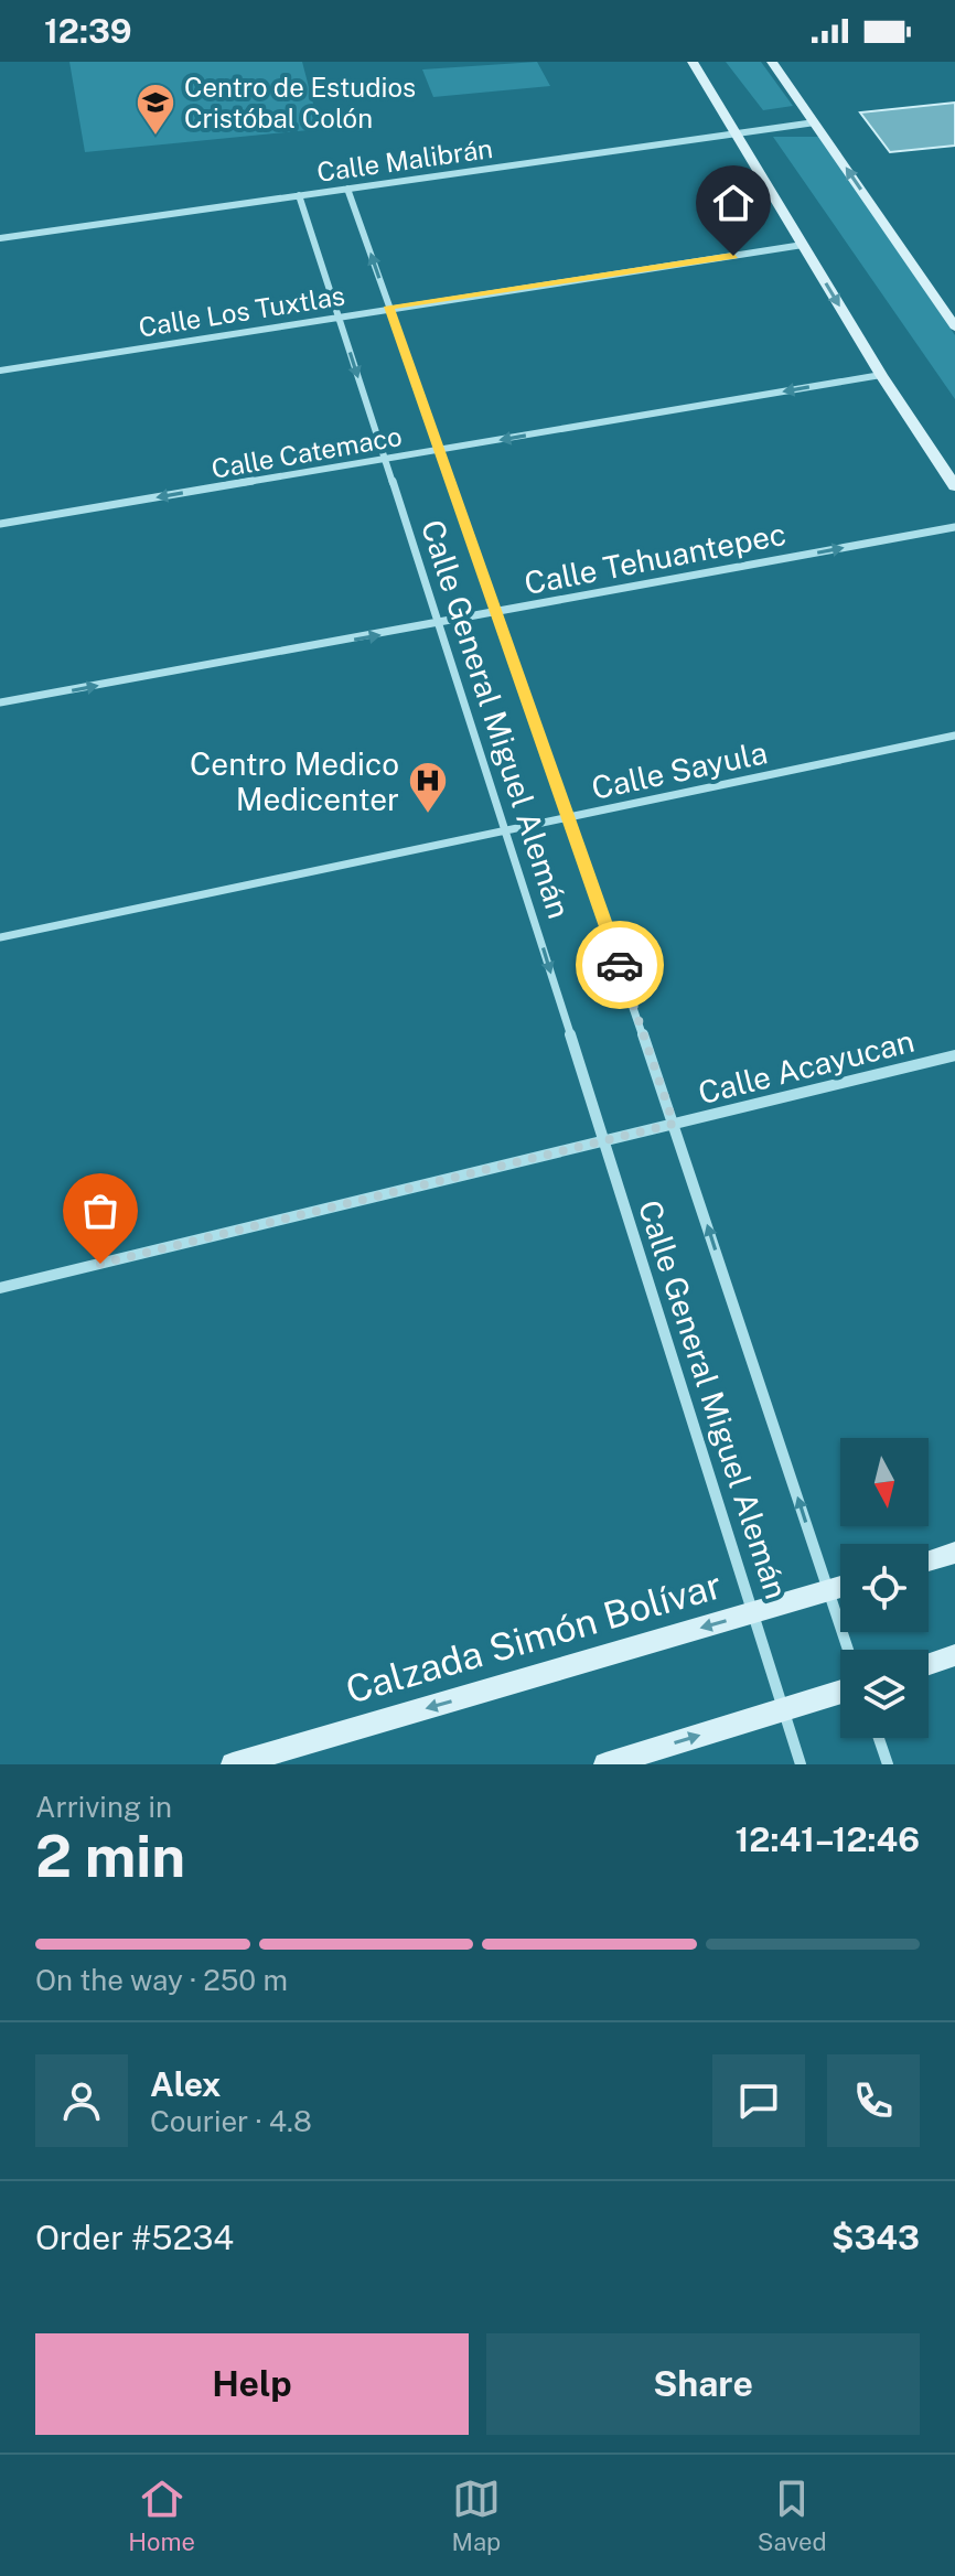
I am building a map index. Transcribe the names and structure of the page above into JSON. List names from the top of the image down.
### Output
{
  "streets": {
    "main road": ["Calzada Simón Bolívar"],
    "street": [
      "Calle Malibrán",
      "Calle Los Tuxtlas",
      "Calle Catemaco",
      "Calle Tehuantepec",
      "Calle General Miguel Alemán",
      "Calle Sayula",
      "Calle Acayucan"
    ]
  },
  "crossings": [
    ["Calle Malibrán", "Calle General Miguel Alemán"],
    ["Calle Los Tuxtlas", "Calle General Miguel Alemán"],
    ["Calle Catemaco", "Calle General Miguel Alemán"],
    ["Calle Tehuantepec", "Calle General Miguel Alemán"],
    ["Calle General Miguel Alemán", "Calle Sayula"],
    ["Calle General Miguel Alemán", "Calle Acayucan"],
    ["Calle General Miguel Alemán", "Calzada Simón Bolívar"]
  ],
  "one_way": ["Calle Catemaco", "Calle Tehuantepec"],
  "places": {
    "school or university": ["Centro de Estudios Cristóbal Colón"],
    "hospital": ["Centro Medico Medicenter"]
  },
  "north": "bottom",
  "page": {
    "status": "12:39",
    "heading": ["2 min", "Arriving in", "12:41–12:46"],
    "panel": [
      "Alex",
      "Courier · 4.8",
      "Order #5234",
      "$343"
    ],
    "bar": "On the way · 250 m",
    "buttons": ["Help", "Share"],
    "tabs": ["Home", "Map", "Saved"]
  }
}
